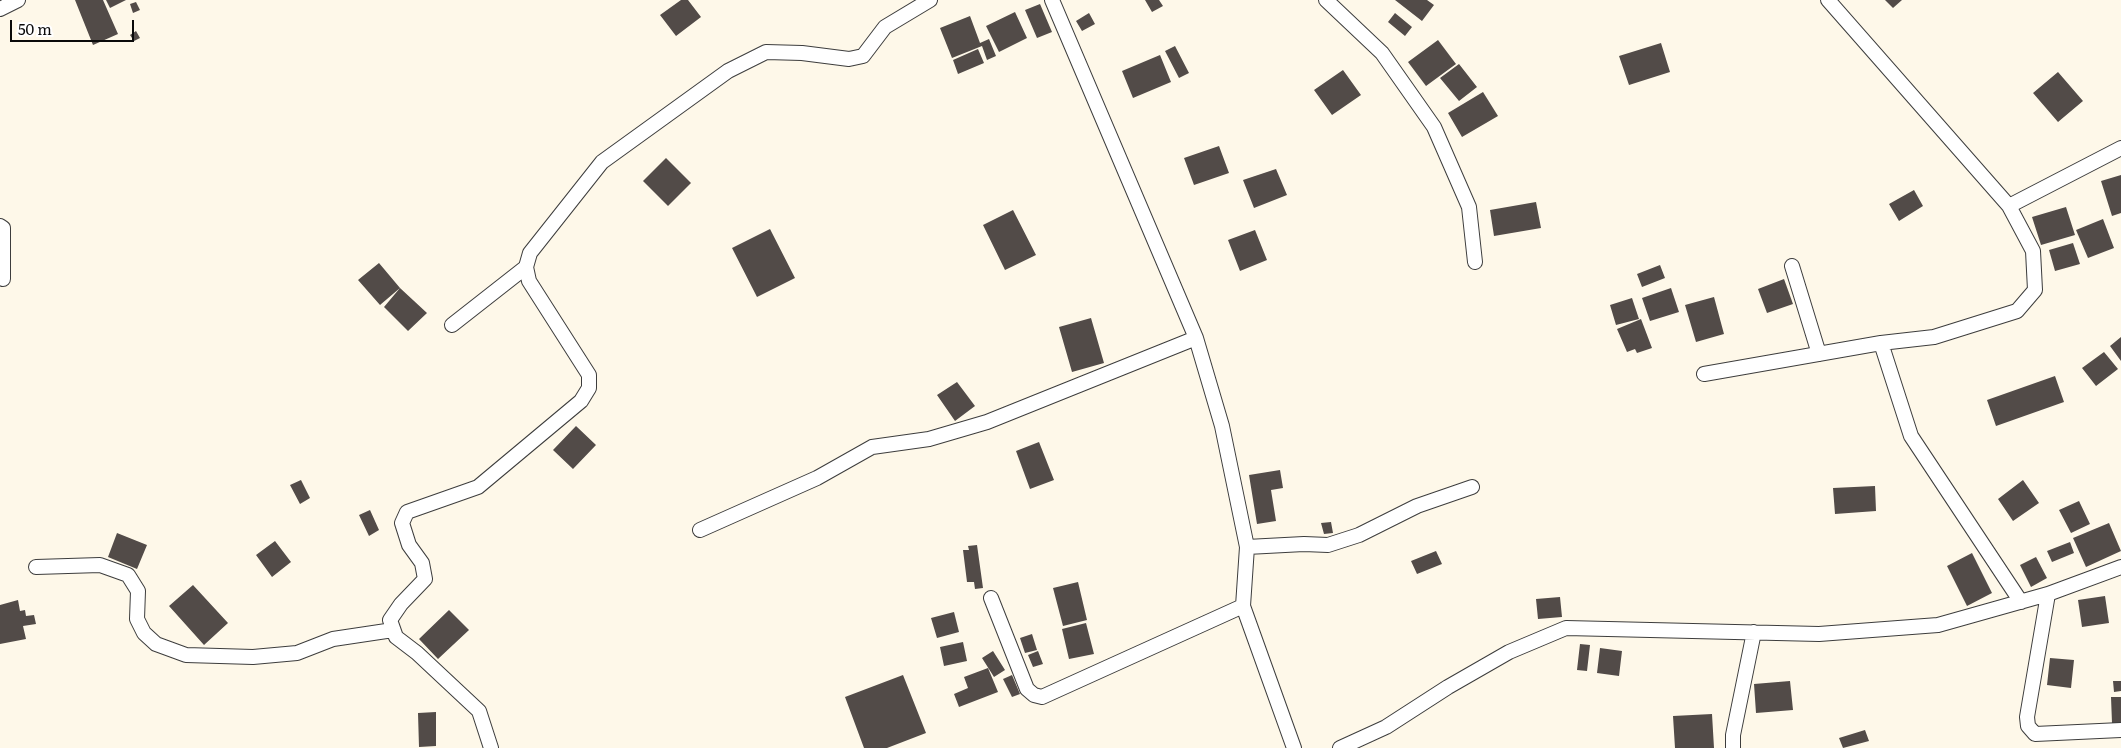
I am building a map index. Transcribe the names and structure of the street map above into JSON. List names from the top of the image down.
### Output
{
  "scale_bar": "50 m"
}
